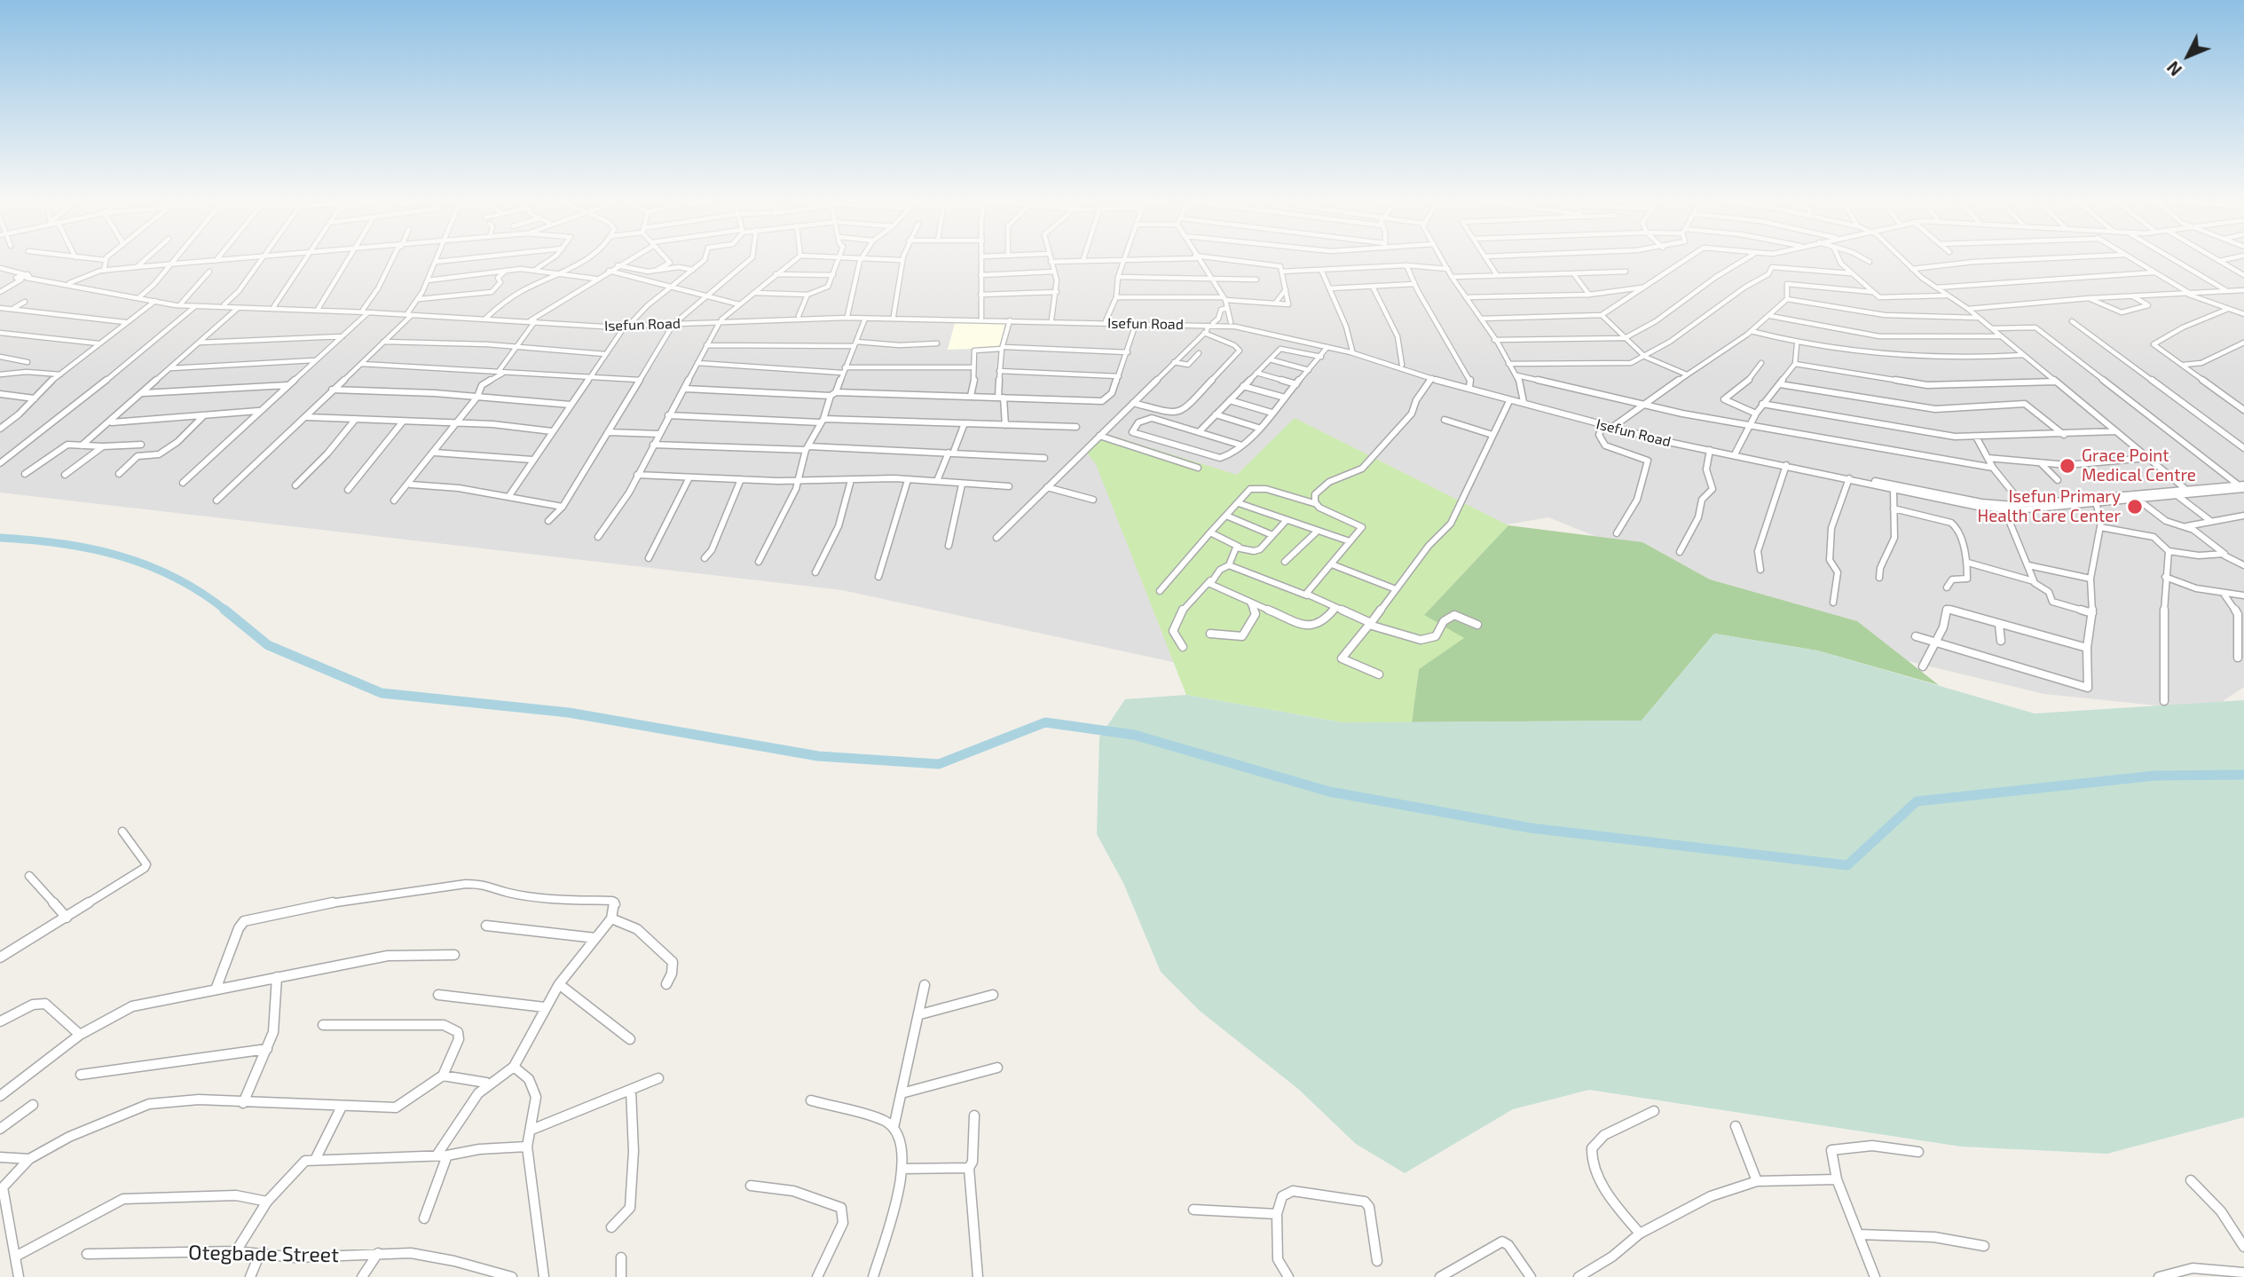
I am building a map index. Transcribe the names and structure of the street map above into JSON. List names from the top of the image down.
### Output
{
  "streets": {
    "street": ["Isefun Road", "Otegbade Street"]
  },
  "places": ["Grace Point Medical Centre", "Isefun Primary Health Care Center"],
  "north": "bottom left"
}
